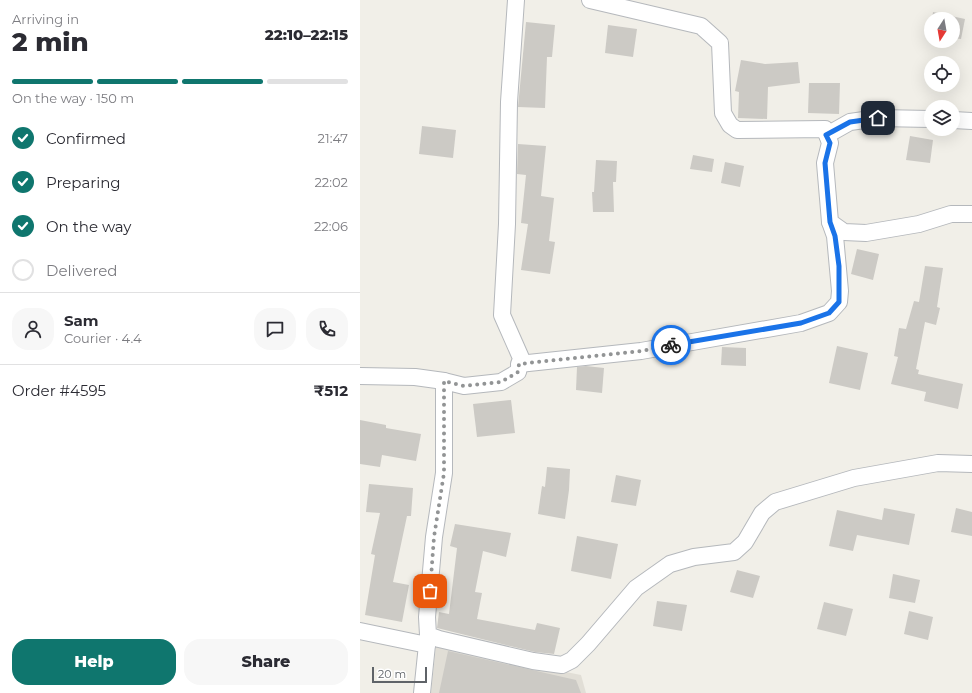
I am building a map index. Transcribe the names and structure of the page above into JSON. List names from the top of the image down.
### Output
{
  "scale_bar": "20 m",
  "north": "bottom",
  "page": {
    "heading": ["2 min", "Arriving in", "22:10–22:15"],
    "panel": [
      "Sam",
      "Courier · 4.4",
      "Order #4595",
      "₹512"
    ],
    "bar": "On the way · 150 m",
    "list": [
      ["Confirmed", "21:47"],
      ["Preparing", "22:02"],
      ["On the way", "22:06"],
      "Delivered"
    ],
    "buttons": ["Help", "Share"],
    "scale": "20 m"
  }
}
